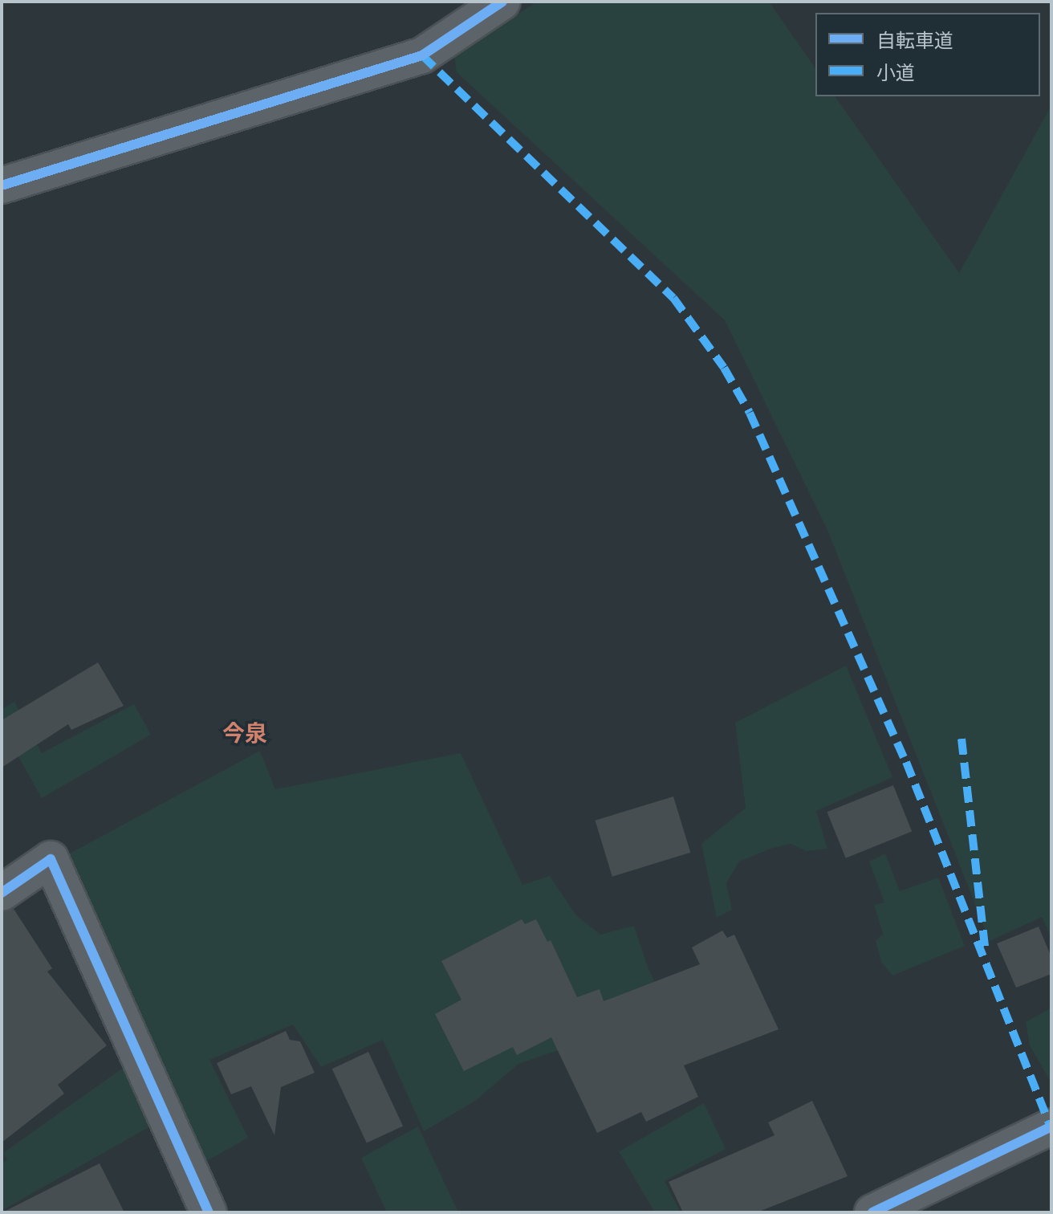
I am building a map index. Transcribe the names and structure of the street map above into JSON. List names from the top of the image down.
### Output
{
  "districts": ["今泉"],
  "legend": ["自転車道", "小道"]
}
